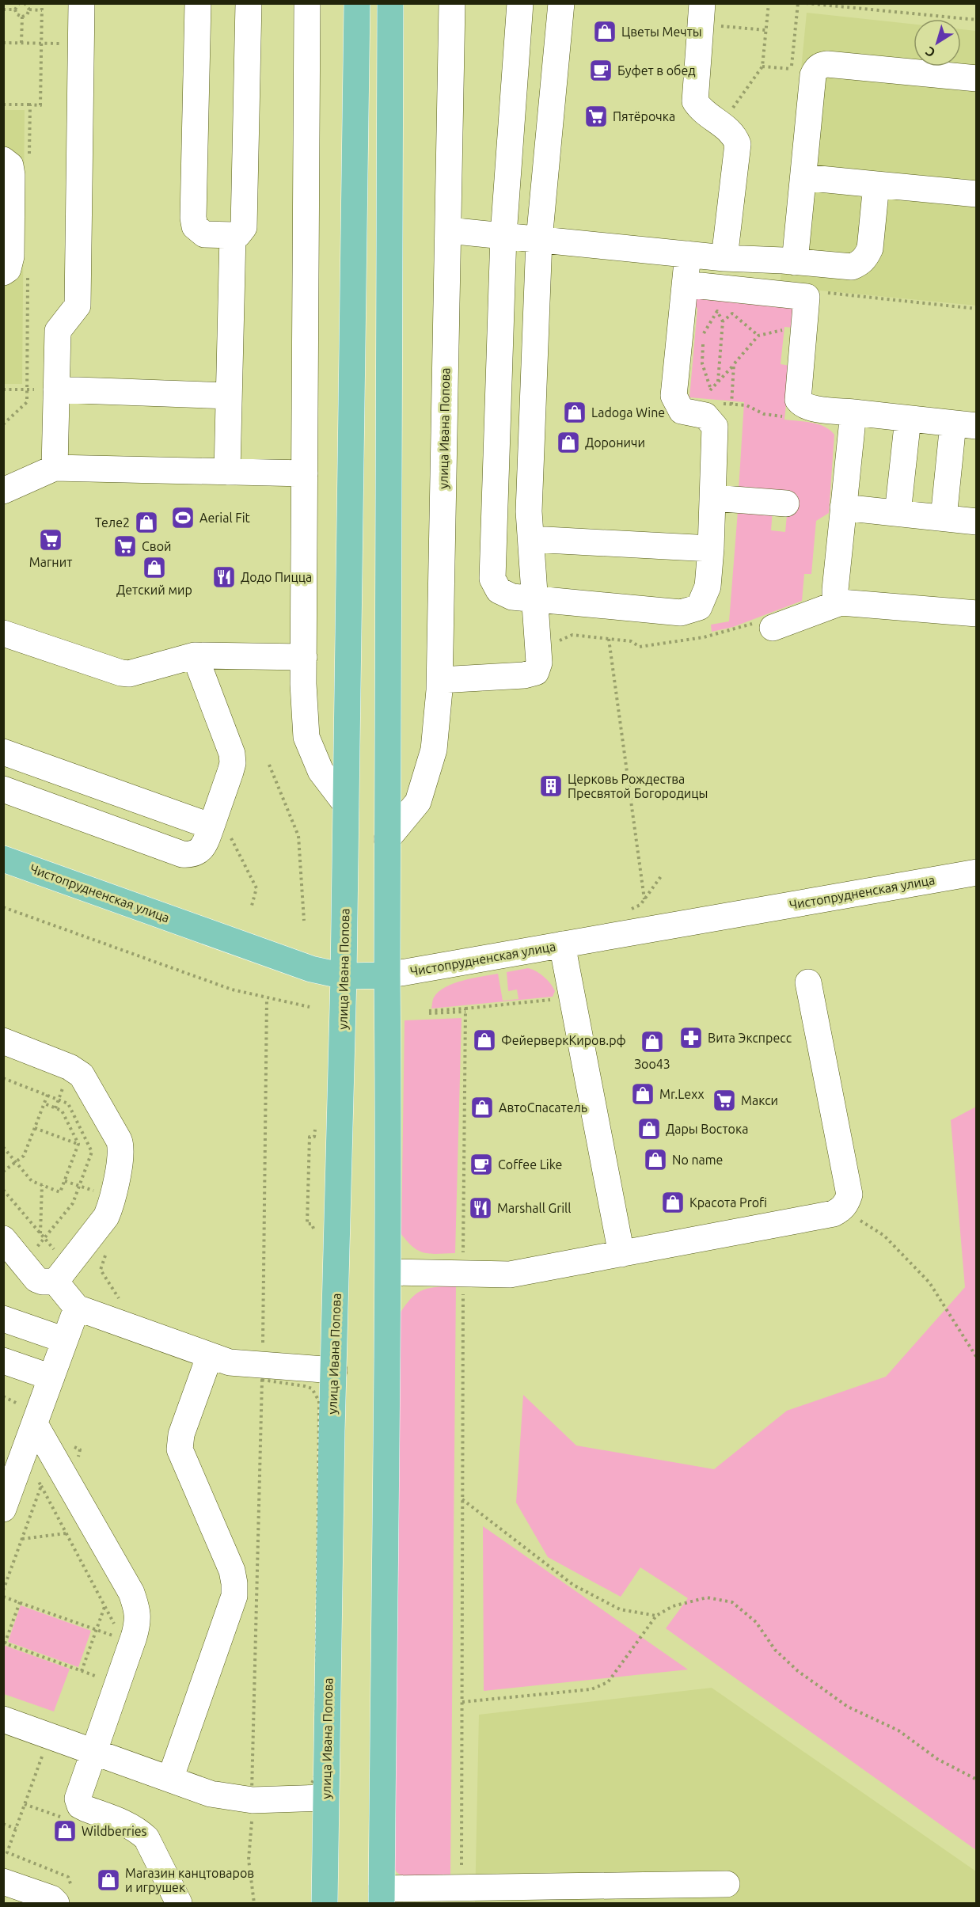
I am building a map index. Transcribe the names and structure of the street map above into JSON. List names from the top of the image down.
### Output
{
  "streets": {
    "main road": ["улица Ивана Попова", "Чистопрудненская улица"]
  },
  "crossings": [
    ["улица Ивана Попова", "Чистопрудненская улица"]
  ],
  "places": {
    "shop": [
      "Цветы Мечты",
      "Ladoga Wine",
      "Дороничи",
      "Теле2",
      "Детский мир",
      "ФейерверкКиров.рф",
      "Зоо43",
      "Mr.Lexx",
      "АвтоСпасатель",
      "Дары Востока",
      "No name",
      "Красота Profi",
      "Wildberries",
      "Магазин канцтоваров и игрушек"
    ],
    "cafe": ["Буфет в обед", "Coffee Like"],
    "supermarket": [
      "Пятёрочка",
      "Магнит",
      "Свой",
      "Макси"
    ],
    "sports": ["Aerial Fit"],
    "restaurant": ["Додо Пицца", "Marshall Grill"],
    "building": ["Церковь Рождества Пресвятой Богородицы"],
    "pharmacy": ["Вита Экспресс"]
  },
  "north": "bottom left"
}
